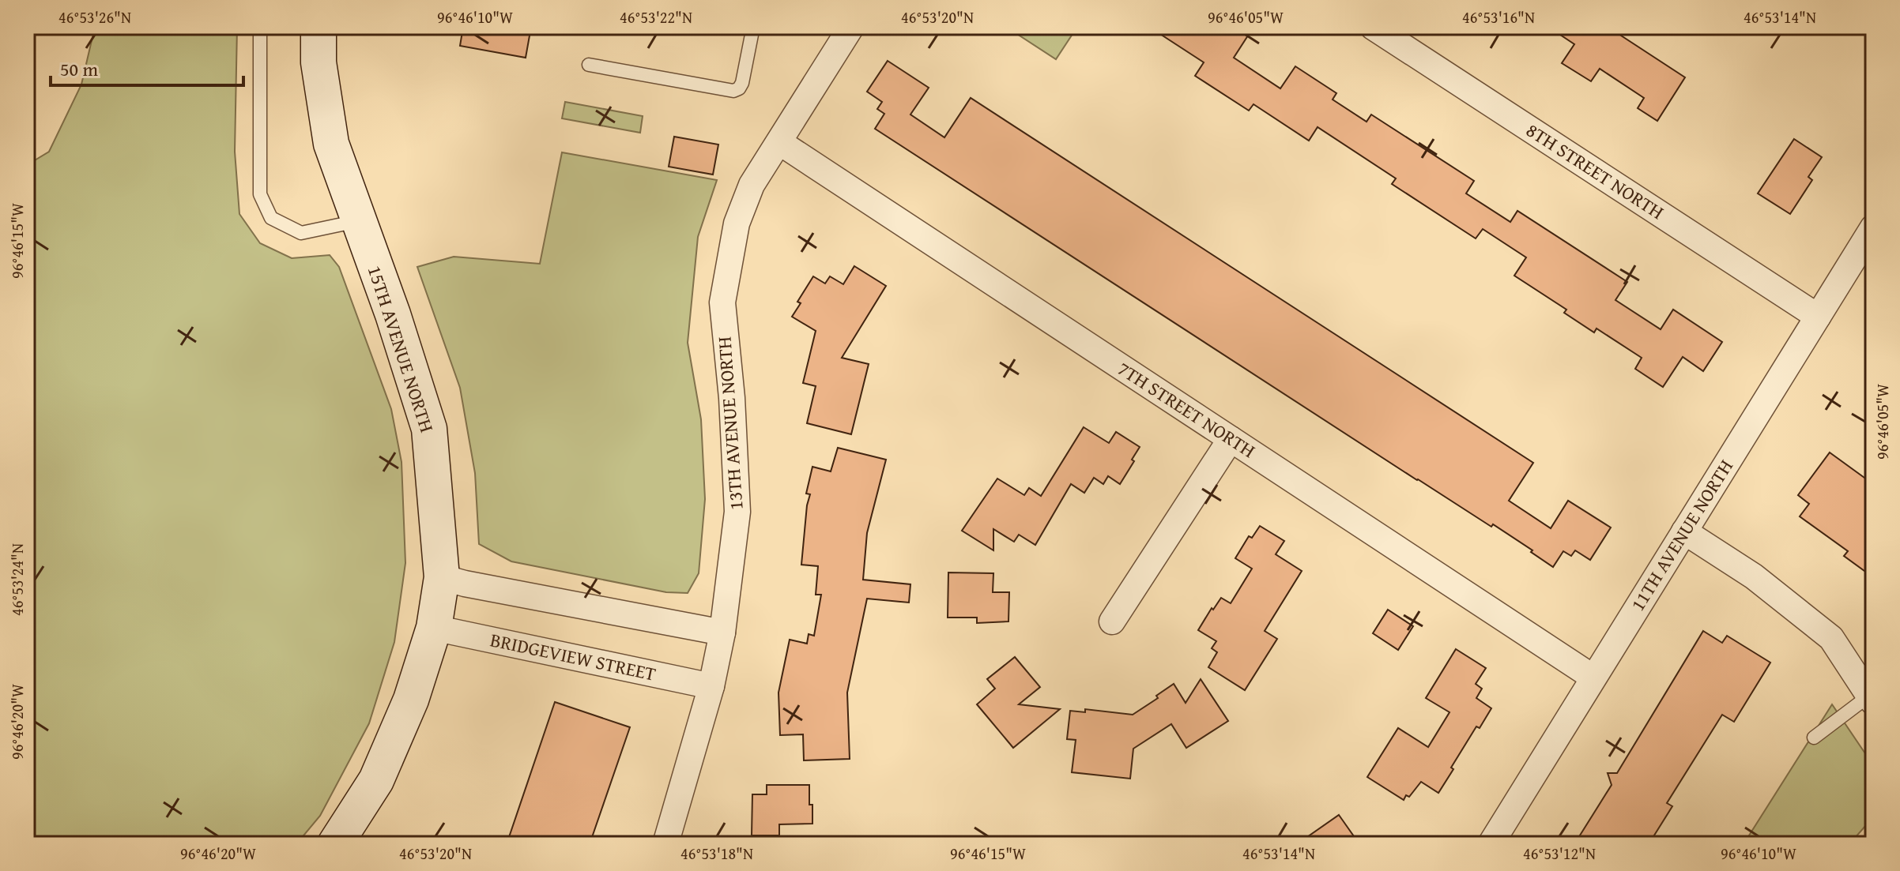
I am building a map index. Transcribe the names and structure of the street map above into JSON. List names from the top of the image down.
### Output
{
  "streets": {
    "main road": ["15TH AVENUE NORTH"],
    "street": [
      "8TH STREET NORTH",
      "7TH STREET NORTH",
      "13TH AVENUE NORTH",
      "11TH AVENUE NORTH",
      "BRIDGEVIEW STREET"
    ]
  },
  "crossings": [
    ["8TH STREET NORTH", "11TH AVENUE NORTH"],
    ["15TH AVENUE NORTH", "BRIDGEVIEW STREET"],
    ["7TH STREET NORTH", "13TH AVENUE NORTH"],
    ["7TH STREET NORTH", "11TH AVENUE NORTH"],
    ["13TH AVENUE NORTH", "BRIDGEVIEW STREET"]
  ],
  "scale_bar": "50 m",
  "coordinates": [
    "46°53'26\"N",
    "96°46'10\"W",
    "46°53'22\"N",
    "46°53'20\"N",
    "96°46'05\"W",
    "46°53'16\"N",
    "46°53'14\"N",
    "96°46'15\"W",
    "46°53'24\"N",
    "96°46'20\"W",
    "46°53'18\"N",
    "46°53'12\"N"
  ]
}
